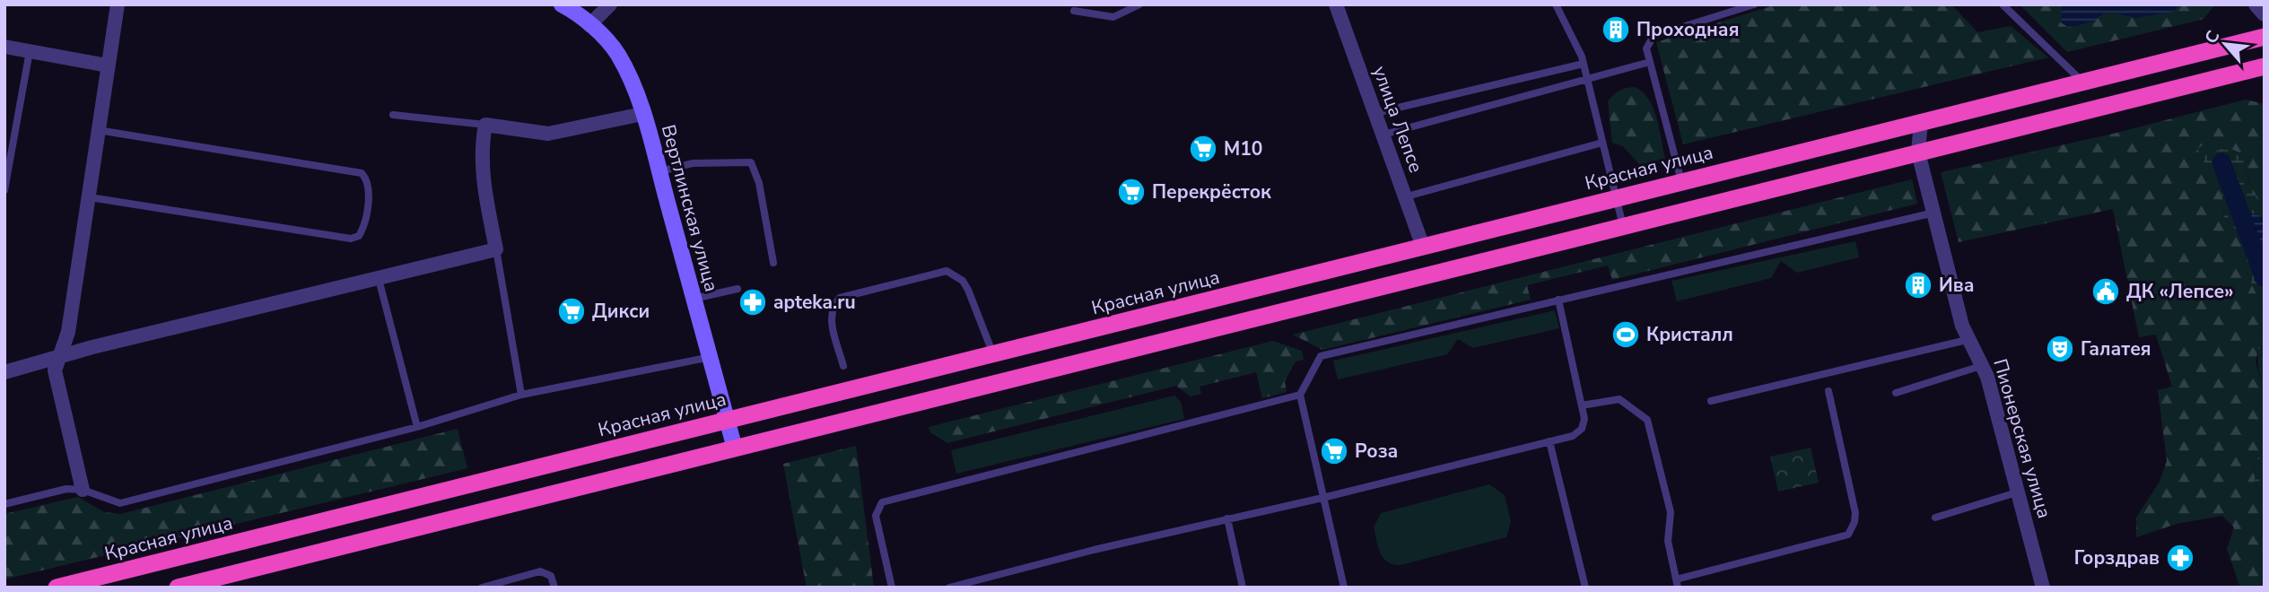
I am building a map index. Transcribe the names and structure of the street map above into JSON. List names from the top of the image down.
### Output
{
  "streets": {
    "highway": ["Красная улица"],
    "main road": ["Вертлинская улица"],
    "street": ["улица Лепсе", "Пионерская улица"]
  },
  "crossings": [
    ["улица Лепсе", "Красная улица"],
    ["Красная улица", "Вертлинская улица"],
    ["Красная улица", "Пионерская улица"]
  ],
  "places": {
    "building": ["Проходная", "Ива"],
    "supermarket": [
      "М10",
      "Перекрёсток",
      "Дикси",
      "Роза"
    ],
    "public building": ["ДК «Лепсе»"],
    "pharmacy": ["apteka.ru", "Горздрав"],
    "sports": ["Кристалл"],
    "theatre": ["Галатея"]
  },
  "north": "top left"
}
